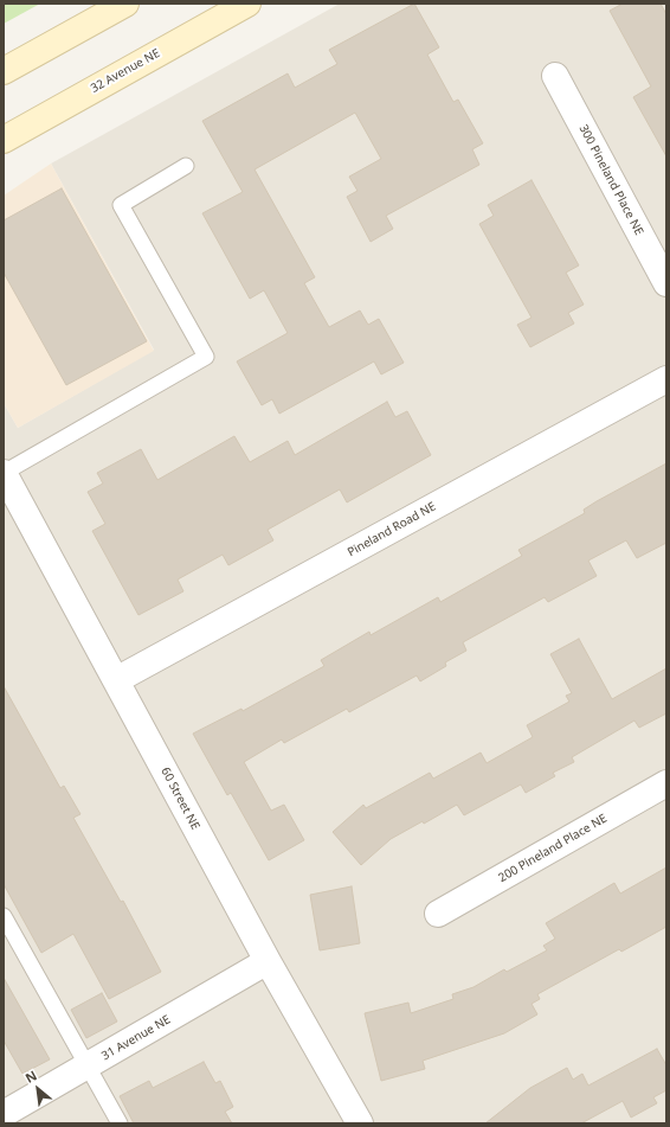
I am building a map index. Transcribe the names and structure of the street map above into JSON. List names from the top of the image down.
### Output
{
  "streets": {
    "main road": ["32 Avenue NE"],
    "street": [
      "300 Pineland Place NE",
      "Pineland Road NE",
      "60 Street NE",
      "200 Pineland Place NE",
      "31 Avenue NE"
    ]
  },
  "crossings": [
    ["Pineland Road NE", "60 Street NE"],
    ["60 Street NE", "31 Avenue NE"]
  ],
  "north": "top left"
}
